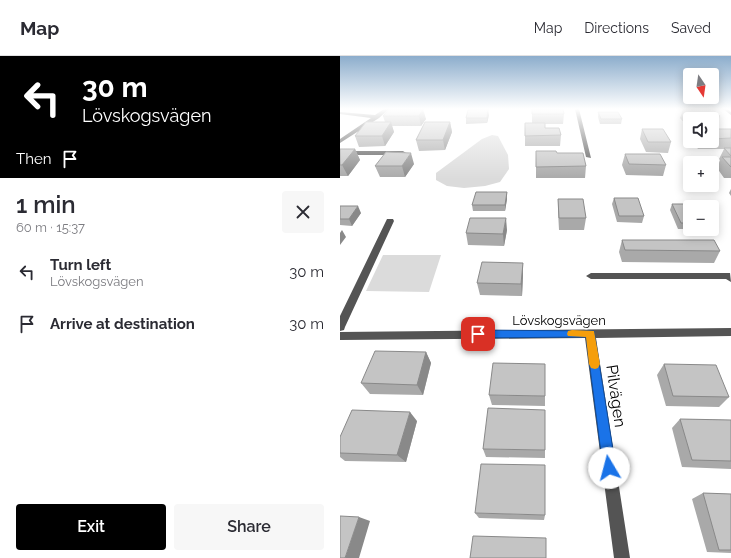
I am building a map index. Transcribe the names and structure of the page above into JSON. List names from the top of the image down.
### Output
{
  "streets": {
    "street": ["Lövskogsvägen", "Pilvägen"]
  },
  "crossings": [
    ["Lövskogsvägen", "Pilvägen"]
  ],
  "north": "bottom",
  "page": {
    "header": "Map",
    "nav": ["Map", "Directions", "Saved"],
    "turn": ["30 m", "Lövskogsvägen"],
    "map_buttons": ["+", "−"],
    "then": "Then",
    "heading": ["1 min", "60 m · 15:37"],
    "list": [
      {
        "name": "Turn left",
        "note": "Lövskogsvägen",
        "value": "30 m"
      },
      {
        "name": "Arrive at destination",
        "value": "30 m"
      }
    ],
    "buttons": ["Exit", "Share"]
  }
}
